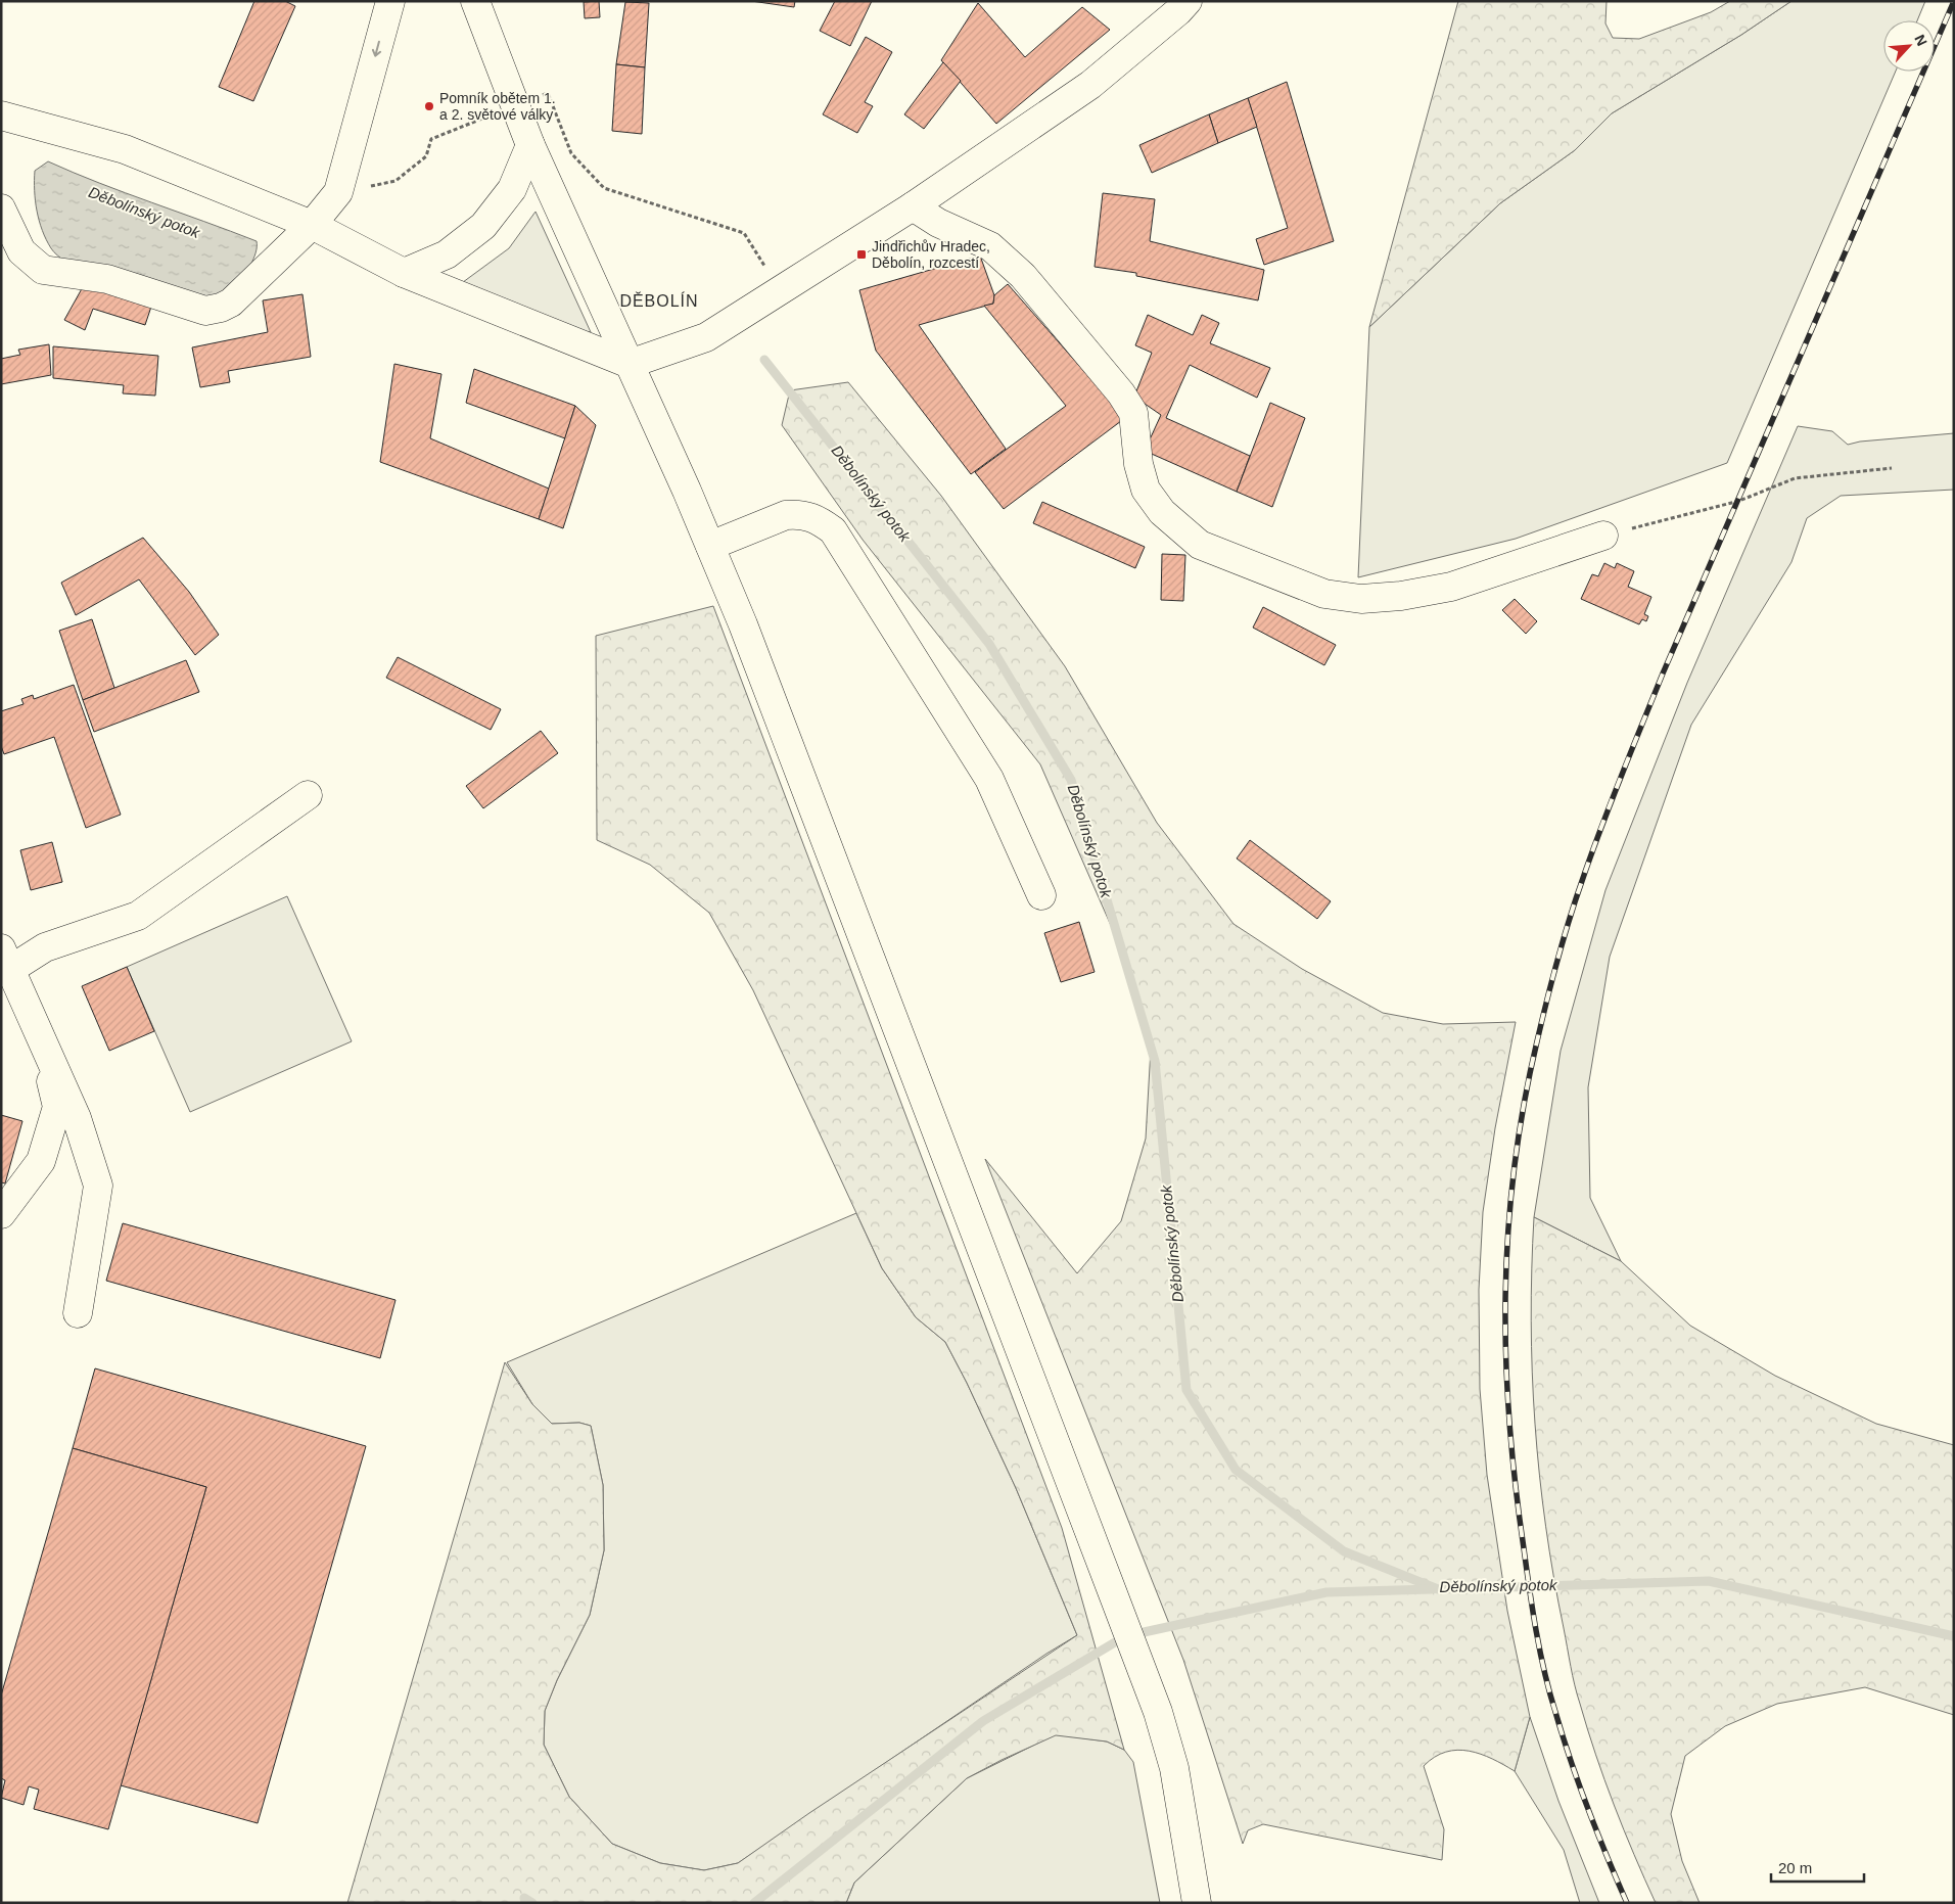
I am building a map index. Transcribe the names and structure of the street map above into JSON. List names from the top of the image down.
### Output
{
  "districts": ["DĚBOLÍN"],
  "water": ["Děbolínský potok"],
  "places": {
    "other": ["Pomník obětem 1. a 2. světové války"],
    "transit": ["Jindřichův Hradec, Děbolín, rozcestí"]
  },
  "scale_bar": "20 m",
  "north": "top right"
}
